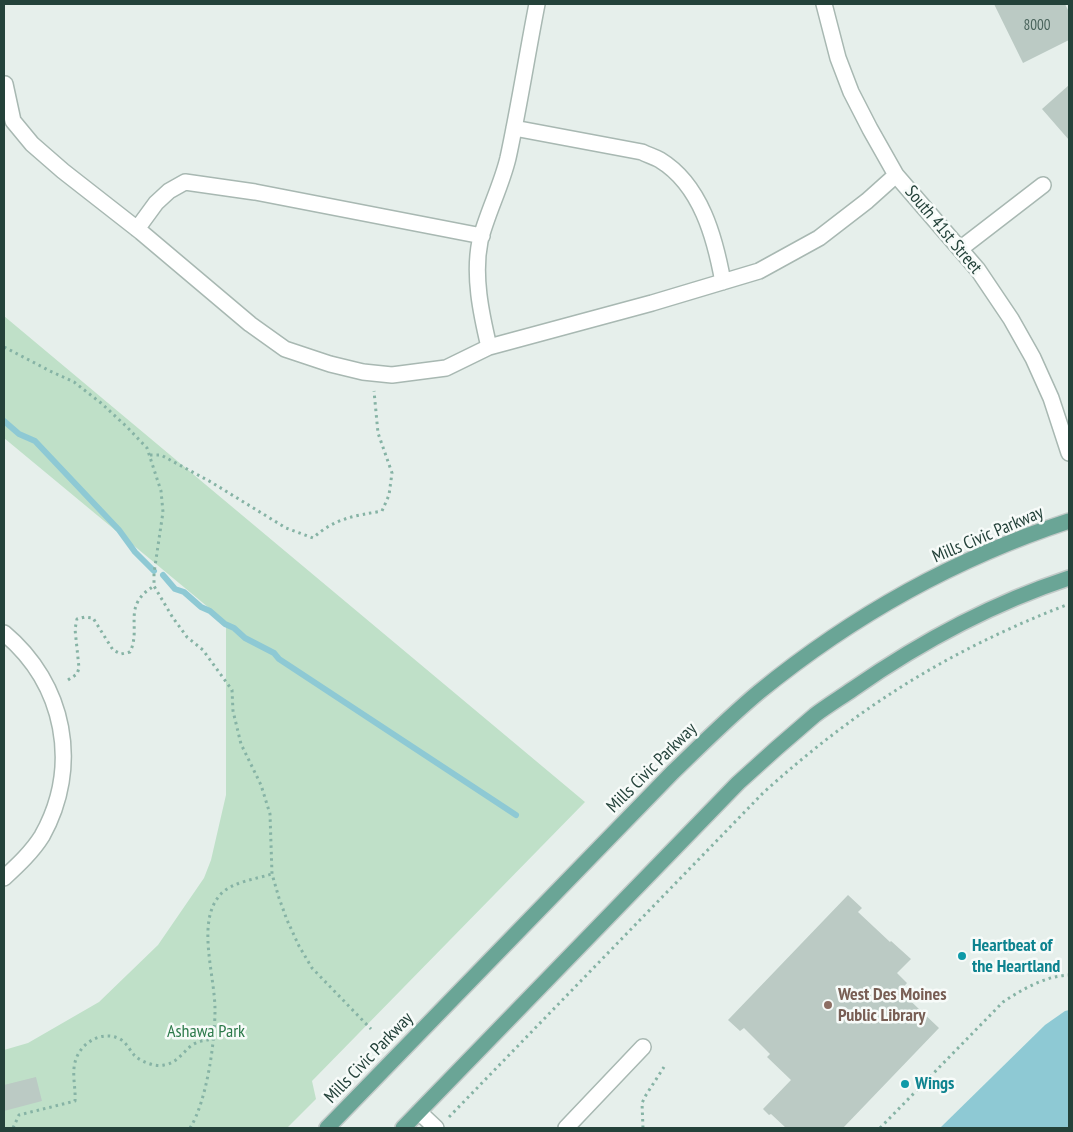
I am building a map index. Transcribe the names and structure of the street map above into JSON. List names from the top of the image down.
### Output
{
  "streets": {
    "main road": ["Mills Civic Parkway"],
    "street": ["South 41st Street"]
  },
  "parks": ["Ashawa Park"],
  "places": ["Heartbeat of the Heartland", "West Des Moines Public Library", "Wings"],
  "house_numbers": ["8000"]
}
